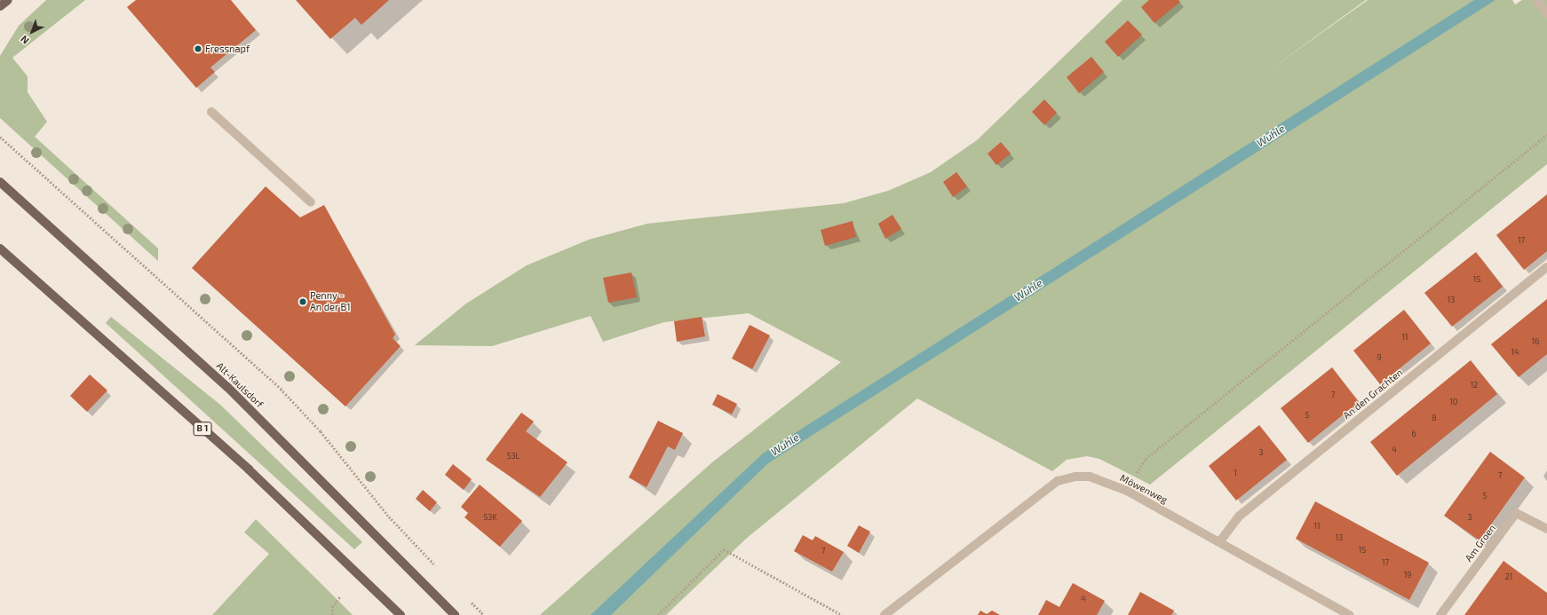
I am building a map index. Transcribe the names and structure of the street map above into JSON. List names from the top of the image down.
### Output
{
  "streets": {
    "main road": ["Alt-Kaulsdorf", "B 1"],
    "street": ["An den Grachten", "Möwenweg", "Am Groen"]
  },
  "crossings": [
    ["An den Grachten", "Möwenweg"]
  ],
  "water": ["Wuhle"],
  "places": ["Fressnapf", "Penny - An der B1"],
  "house_numbers": [
    "17",
    "15",
    "13",
    "11",
    "16",
    "14",
    "9",
    "12",
    "7",
    "10",
    "5",
    "8",
    "6",
    "4",
    "3",
    "53L",
    "1",
    "7",
    "5",
    "53K",
    "3",
    "11",
    "13",
    "15",
    "7",
    "17",
    "19",
    "21",
    "4"
  ],
  "north": "bottom left"
}
